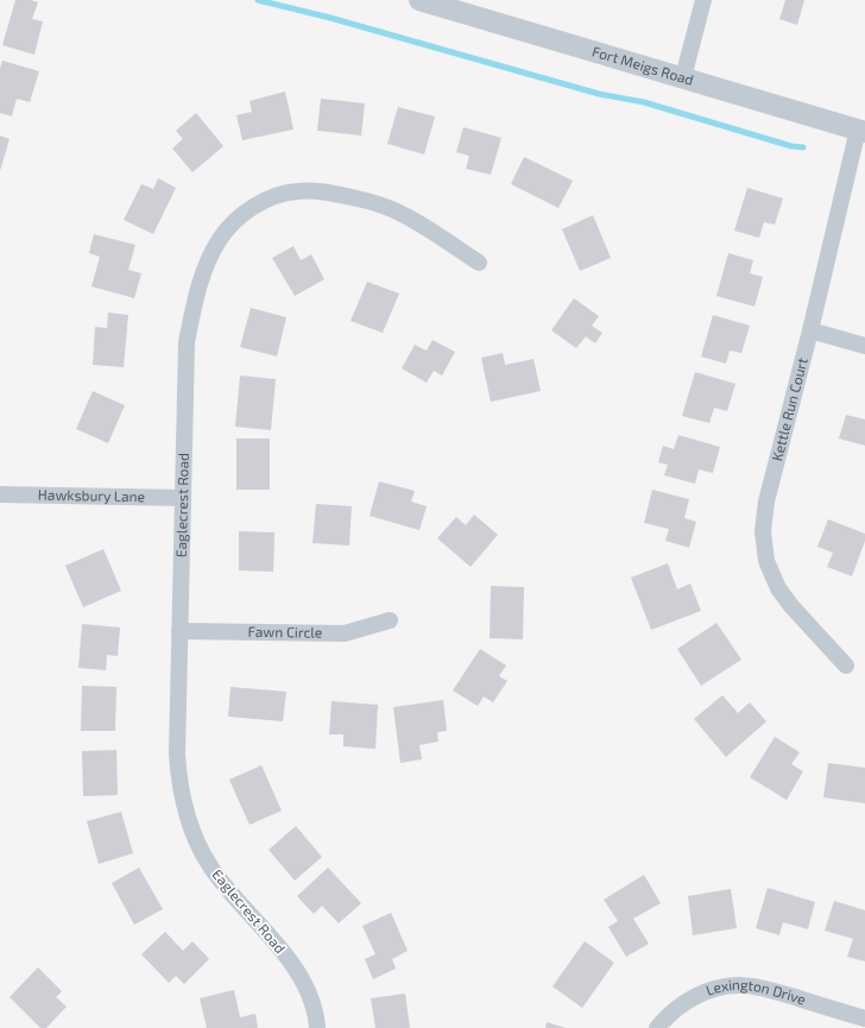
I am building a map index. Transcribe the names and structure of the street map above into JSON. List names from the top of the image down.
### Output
{
  "streets": {
    "street": [
      "Fort Meigs Road",
      "Kettle Run Court",
      "Hawksbury Lane",
      "Eaglecrest Road",
      "Fawn Circle",
      "Lexington Drive"
    ]
  },
  "crossings": [
    ["Fort Meigs Road", "Kettle Run Court"],
    ["Hawksbury Lane", "Eaglecrest Road"],
    ["Eaglecrest Road", "Fawn Circle"]
  ]
}
